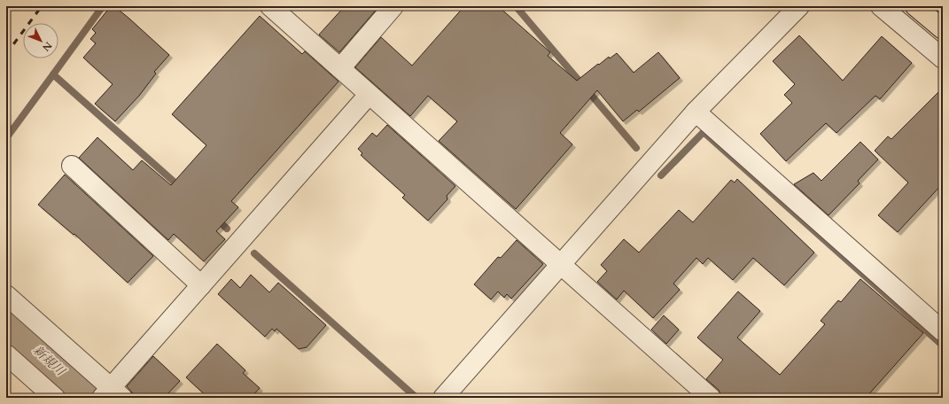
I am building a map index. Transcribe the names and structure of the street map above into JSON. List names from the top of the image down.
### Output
{
  "water": ["新規川"],
  "north": "bottom right"
}
